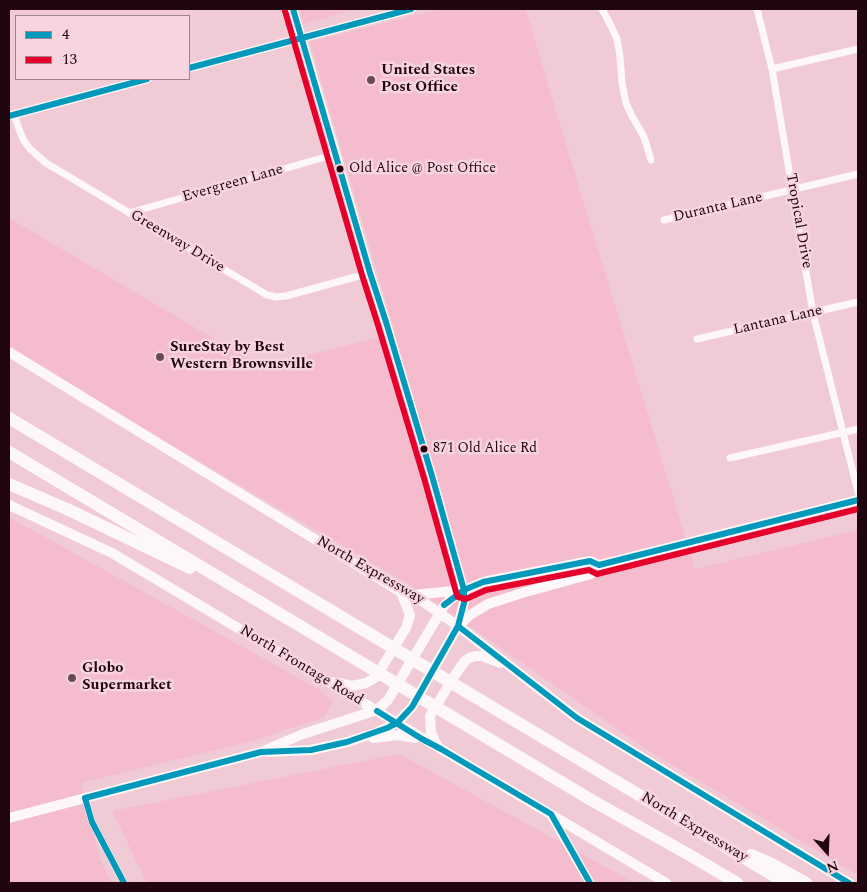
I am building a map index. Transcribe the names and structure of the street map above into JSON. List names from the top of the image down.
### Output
{
  "streets": {
    "highway": ["North Expressway"],
    "main road": ["North Frontage Road"],
    "street": [
      "Evergreen Lane",
      "Duranta Lane",
      "Tropical Drive",
      "Greenway Drive",
      "Lantana Lane"
    ]
  },
  "crossings": [
    ["Evergreen Lane", "Greenway Drive"],
    ["Duranta Lane", "Tropical Drive"],
    ["Tropical Drive", "Lantana Lane"]
  ],
  "places": [
    "United States Post Office",
    "Old Alice @ Post Office",
    "SureStay by Best Western Brownsville",
    "871 Old Alice Rd",
    "Globo Supermarket"
  ],
  "lines": ["transit line 4", "transit line 13"],
  "legend": ["4", "13"],
  "north": "bottom"
}
